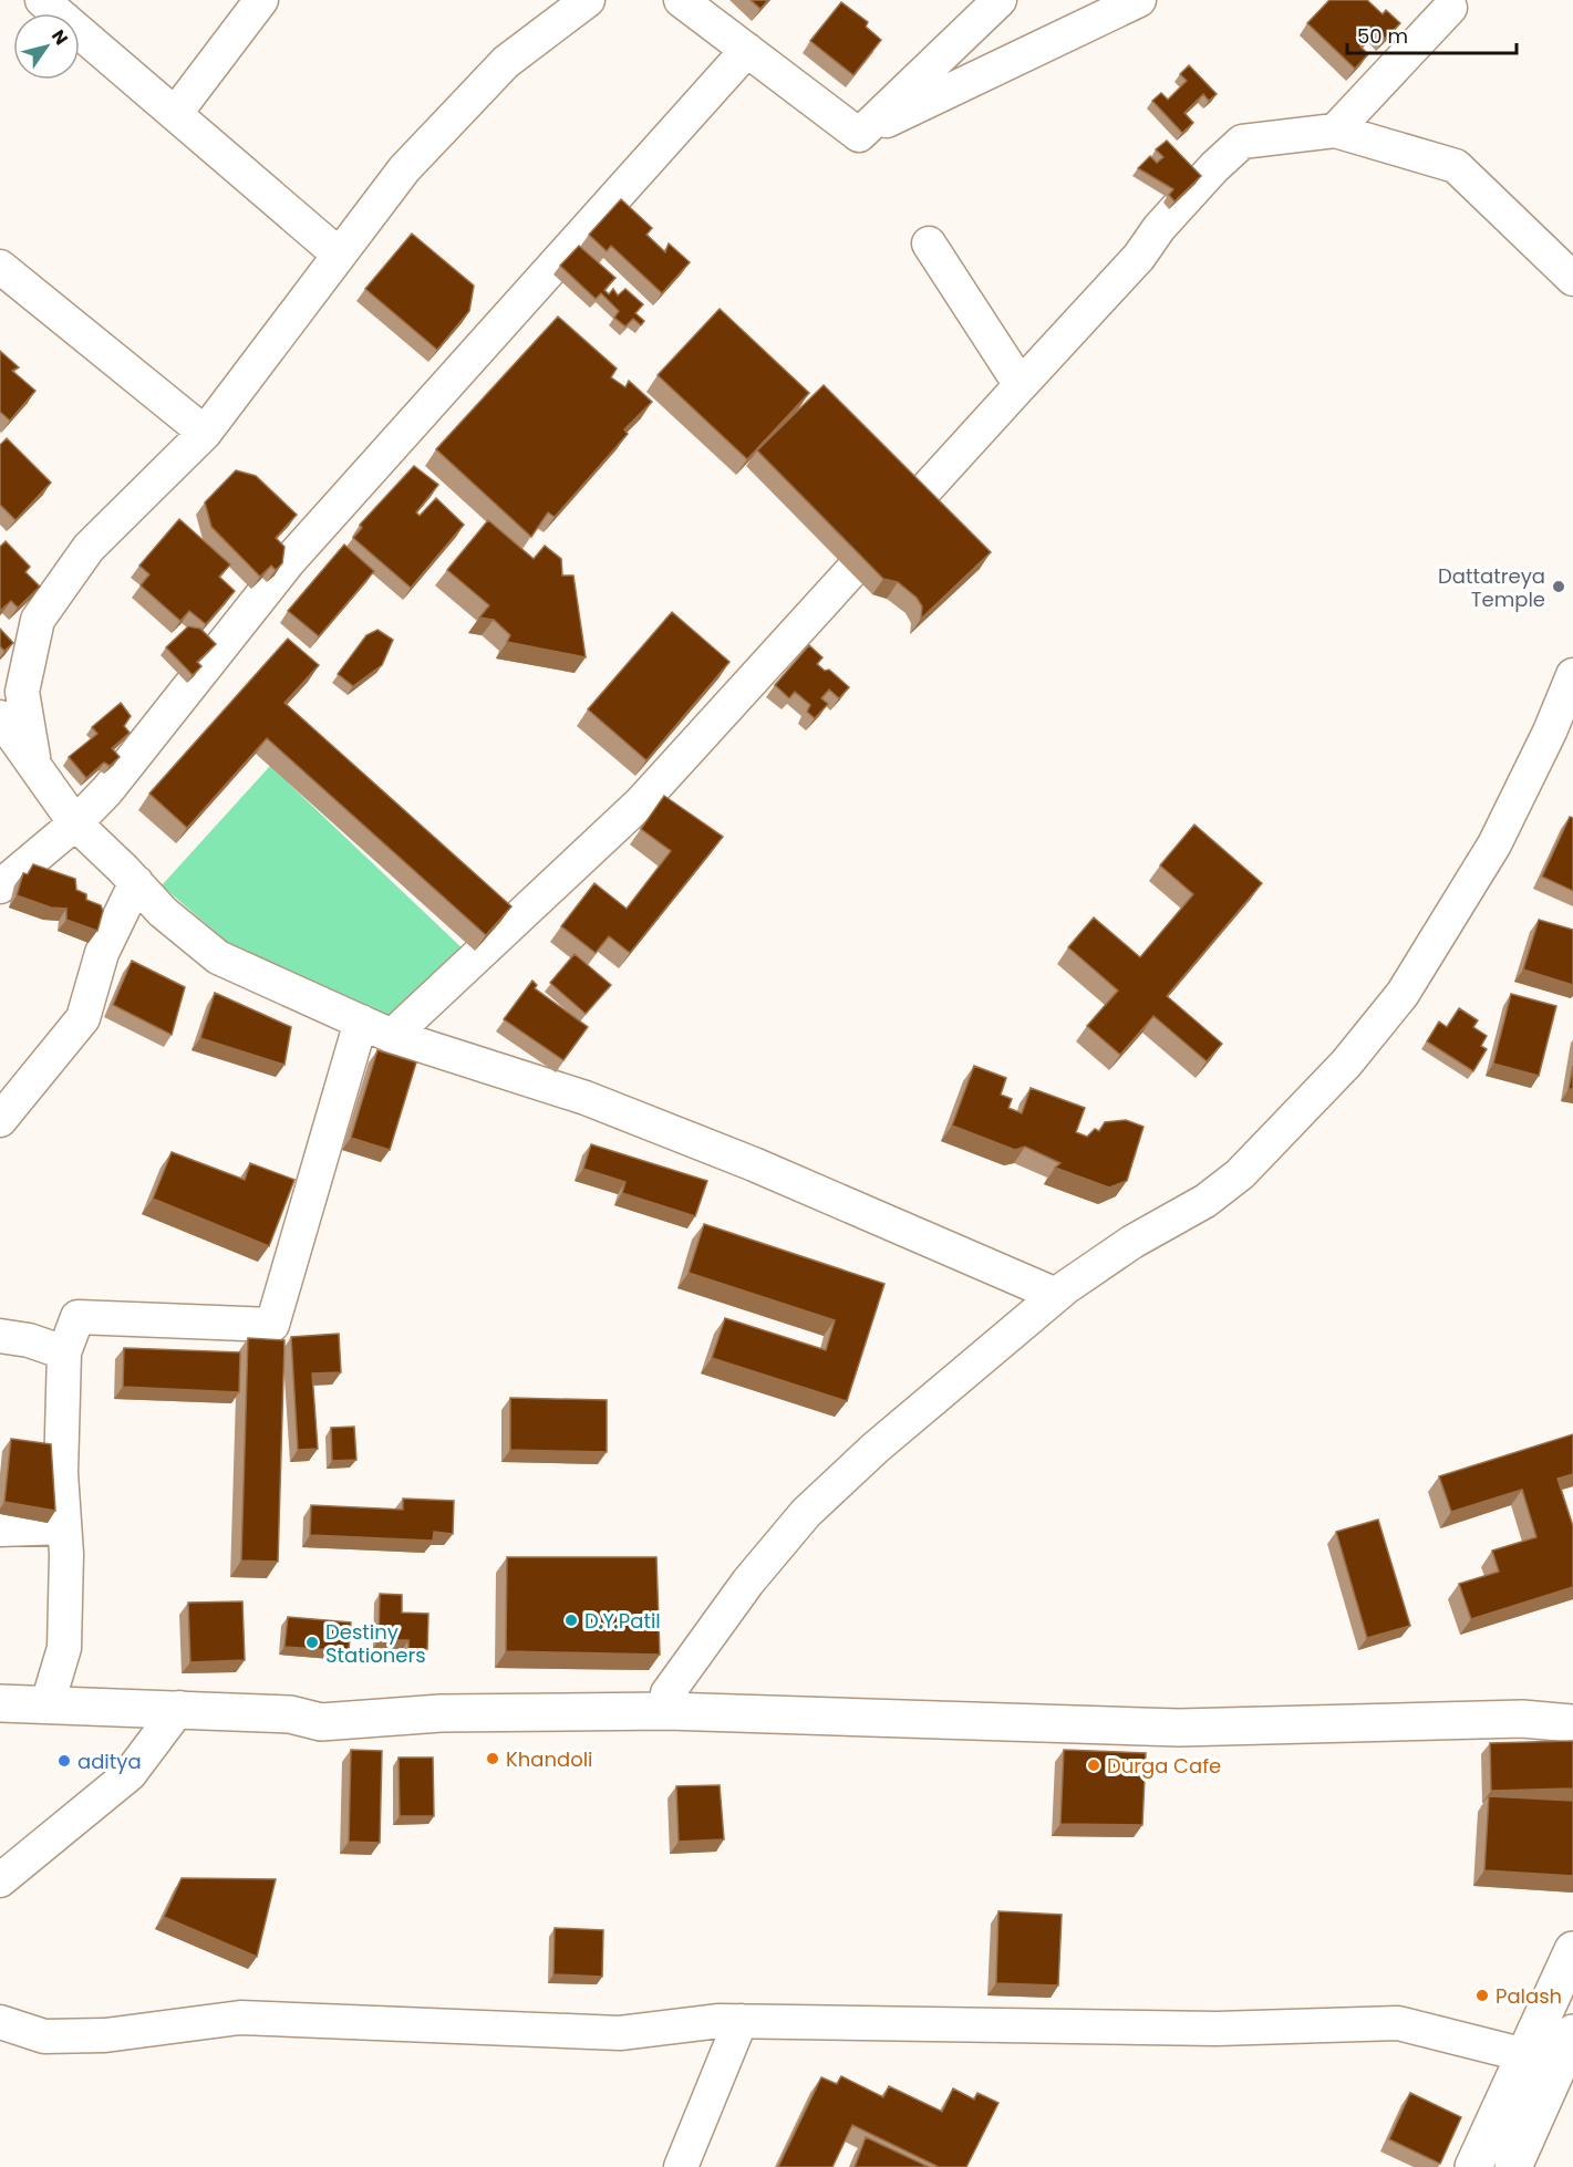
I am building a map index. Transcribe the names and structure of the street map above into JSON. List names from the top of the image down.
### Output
{
  "places": [
    "Dattatreya Temple",
    "D.Y.Patil",
    "Destiny Stationers",
    "Khandoli",
    "aditya",
    "Durga Cafe",
    "Palash"
  ],
  "scale_bar": "50 m",
  "north": "top right"
}
